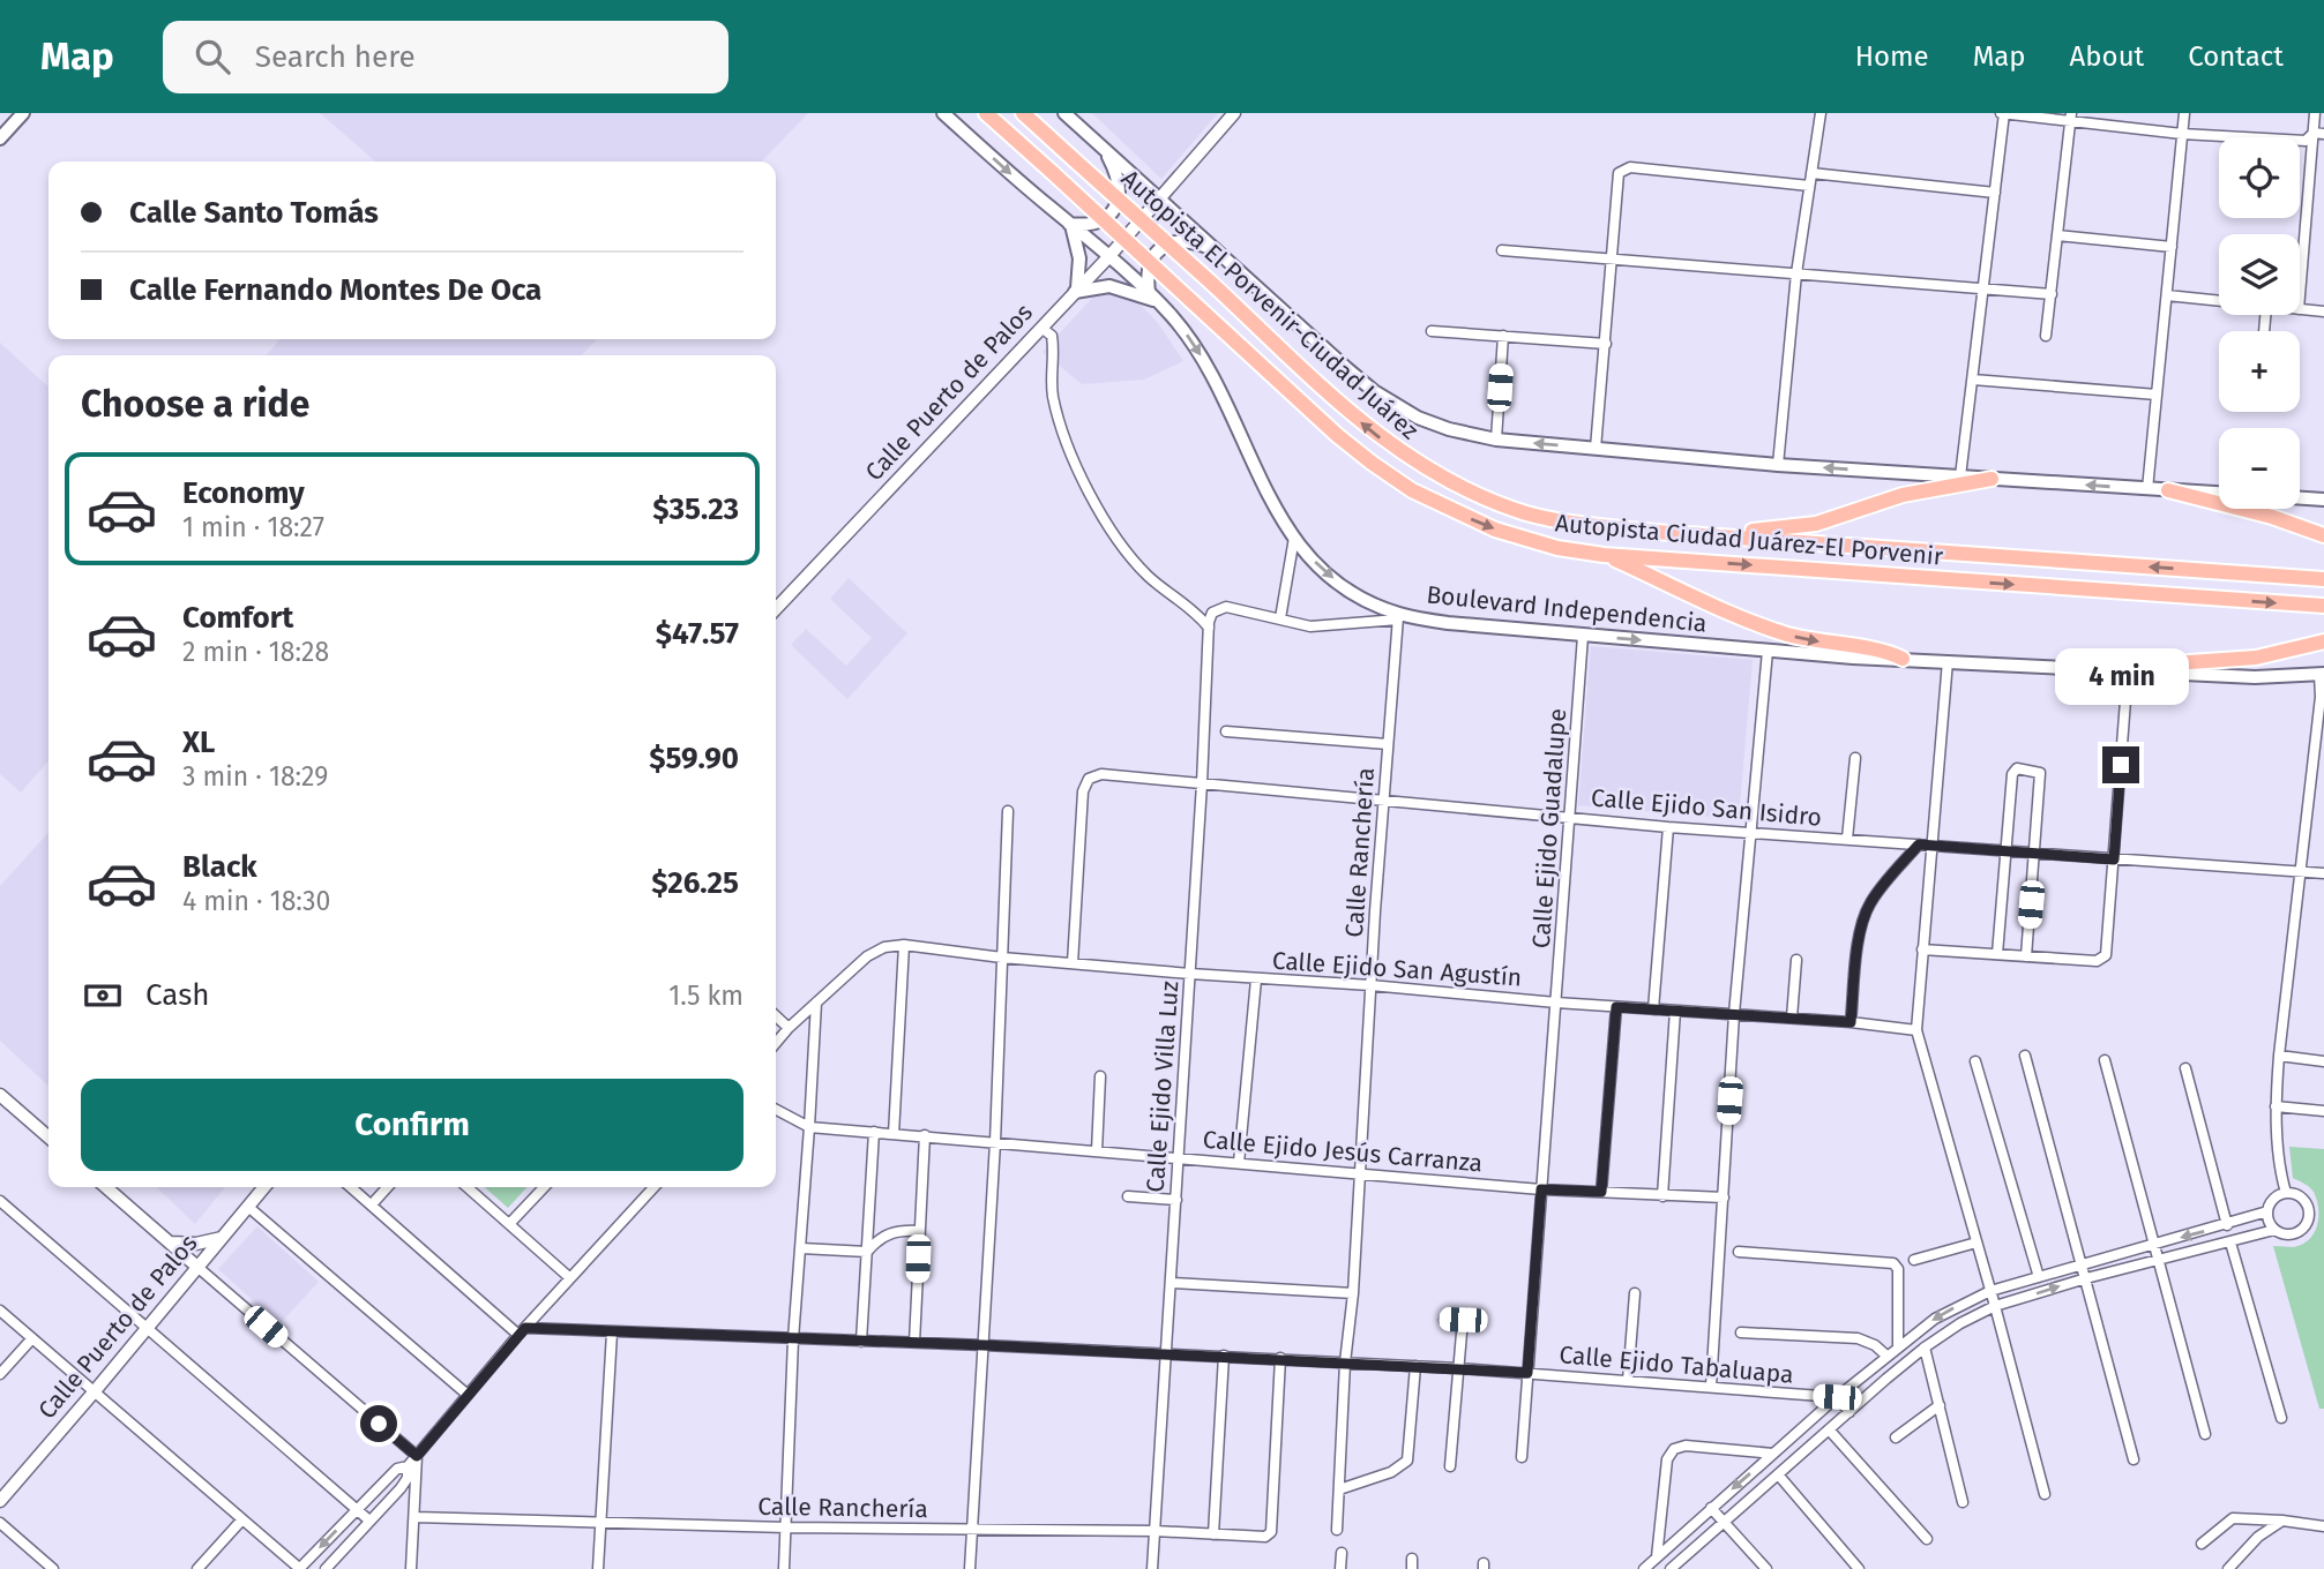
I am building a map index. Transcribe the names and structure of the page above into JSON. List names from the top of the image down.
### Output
{
  "streets": {
    "highway": ["Autopista El Porvenir-Ciudad Juárez", "Autopista Ciudad Juárez-El Porvenir"],
    "main road": ["Boulevard Independencia"],
    "street": [
      "Calle Puerto de Palos",
      "Calle Ejido San Isidro",
      "Calle Ejido Guadalupe",
      "Calle Ranchería",
      "Calle Ejido San Agustín",
      "Calle Ejido Villa Luz",
      "Calle Ejido Jesús Carranza",
      "Calle Ejido Tabaluapa"
    ]
  },
  "crossings": [
    ["Calle Puerto de Palos", "Boulevard Independencia"],
    ["Boulevard Independencia", "Calle Ejido Guadalupe"],
    ["Boulevard Independencia", "Calle Ranchería"],
    ["Calle Ejido San Isidro", "Calle Ejido Guadalupe"],
    ["Calle Ejido San Isidro", "Calle Ranchería"],
    ["Calle Ejido San Isidro", "Calle Ejido San Agustín"],
    ["Calle Ejido San Isidro", "Calle Ejido Villa Luz"],
    ["Calle Ejido Guadalupe", "Calle Ejido San Agustín"],
    ["Calle Ejido Guadalupe", "Calle Ejido Jesús Carranza"],
    ["Calle Ejido Guadalupe", "Calle Ejido Tabaluapa"],
    ["Calle Ranchería", "Calle Ejido San Agustín"],
    ["Calle Ranchería", "Calle Ejido Villa Luz"],
    ["Calle Ranchería", "Calle Ejido Jesús Carranza"],
    ["Calle Ranchería", "Calle Ejido Tabaluapa"],
    ["Calle Ejido San Agustín", "Calle Ejido Villa Luz"],
    ["Calle Ejido Villa Luz", "Calle Ejido Jesús Carranza"],
    ["Calle Ejido Villa Luz", "Calle Ejido Tabaluapa"]
  ],
  "one_way": ["Boulevard Independencia"],
  "page": {
    "header": "Map",
    "search": "Search here",
    "nav": [
      "Home",
      "Map",
      "About",
      "Contact"
    ],
    "map_buttons": ["+", "−"],
    "banner": ["Calle Santo Tomás", "Calle Fernando Montes De Oca"],
    "heading": "Choose a ride",
    "list": [
      {
        "name": "Economy",
        "note": "1 min · 18:27",
        "value": "$35.23"
      },
      {
        "name": "Comfort",
        "note": "2 min · 18:28",
        "value": "$47.57"
      },
      {
        "name": "XL",
        "note": "3 min · 18:29",
        "value": "$59.90"
      },
      {
        "name": "Black",
        "note": "4 min · 18:30",
        "value": "$26.25"
      }
    ],
    "bubble": "4 min",
    "pay": ["Cash", "1.5 km"],
    "buttons": "Confirm"
  }
}
